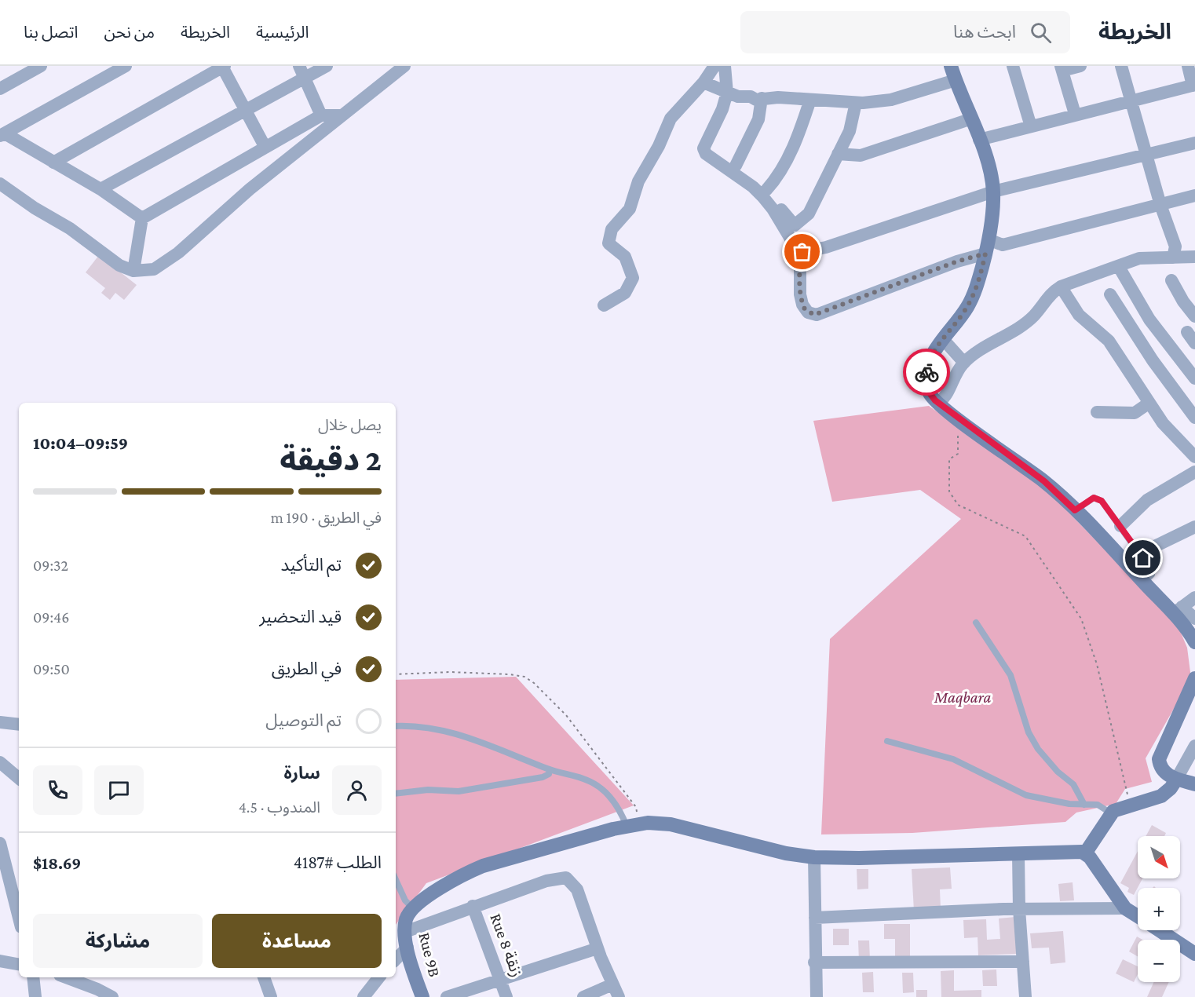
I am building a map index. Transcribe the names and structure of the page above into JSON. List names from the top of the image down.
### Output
{
  "streets": {
    "street": ["Rue 8 زنقة", "Rue 9B"]
  },
  "parks": ["Maqbara"],
  "north": "bottom right",
  "page": {
    "header": "الخريطة",
    "search": "ابحث هنا",
    "nav": [
      "الرئيسية",
      "الخريطة",
      "من نحن",
      "اتصل بنا"
    ],
    "heading": ["2 دقيقة", "يصل خلال", "09:59–10:04"],
    "panel": [
      "سارة",
      "المندوب · 4.5",
      "الطلب #4187",
      "$18.69"
    ],
    "bar": "في الطريق · 190 m",
    "list": [
      ["تم التأكيد", "09:32"],
      ["قيد التحضير", "09:46"],
      ["في الطريق", "09:50"],
      "تم التوصيل"
    ],
    "map_buttons": ["+", "−"],
    "buttons": ["مساعدة", "مشاركة"]
  }
}
